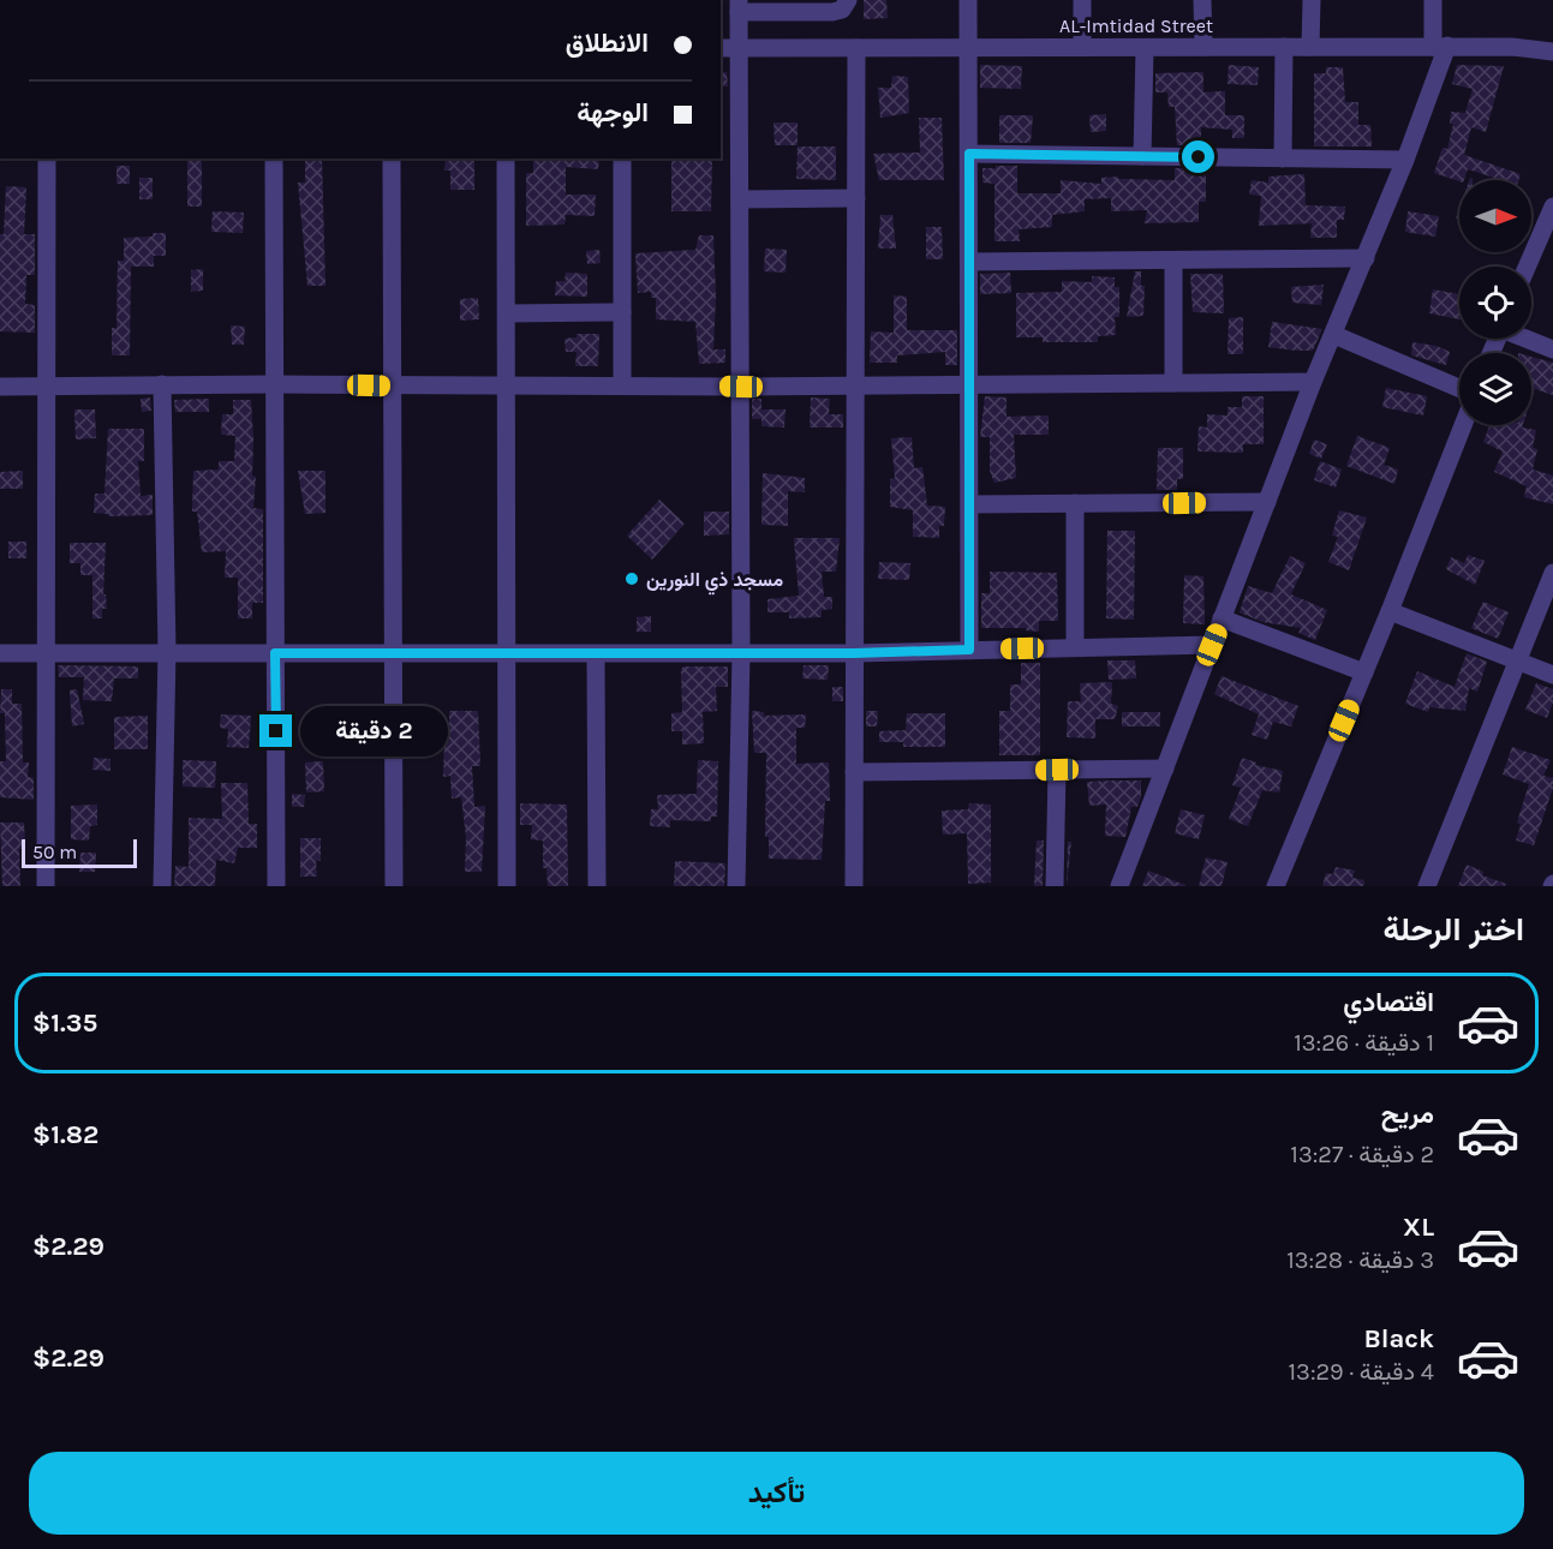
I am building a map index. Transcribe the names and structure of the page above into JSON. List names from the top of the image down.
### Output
{
  "streets": {
    "street": ["AL-Imtidad Street"]
  },
  "places": ["مسجد ذي النورين"],
  "scale_bar": "50 m",
  "north": "right",
  "page": {
    "banner": ["الانطلاق", "الوجهة"],
    "bubble": "2 دقيقة",
    "scale": "50 m",
    "heading": "اختر الرحلة",
    "list": [
      {
        "name": "اقتصادي",
        "note": "1 دقيقة · 13:26",
        "value": "$1.35"
      },
      {
        "name": "مريح",
        "note": "2 دقيقة · 13:27",
        "value": "$1.82"
      },
      {
        "name": "XL",
        "note": "3 دقيقة · 13:28",
        "value": "$2.29"
      },
      {
        "name": "Black",
        "note": "4 دقيقة · 13:29",
        "value": "$2.29"
      }
    ],
    "buttons": "تأكيد"
  }
}
